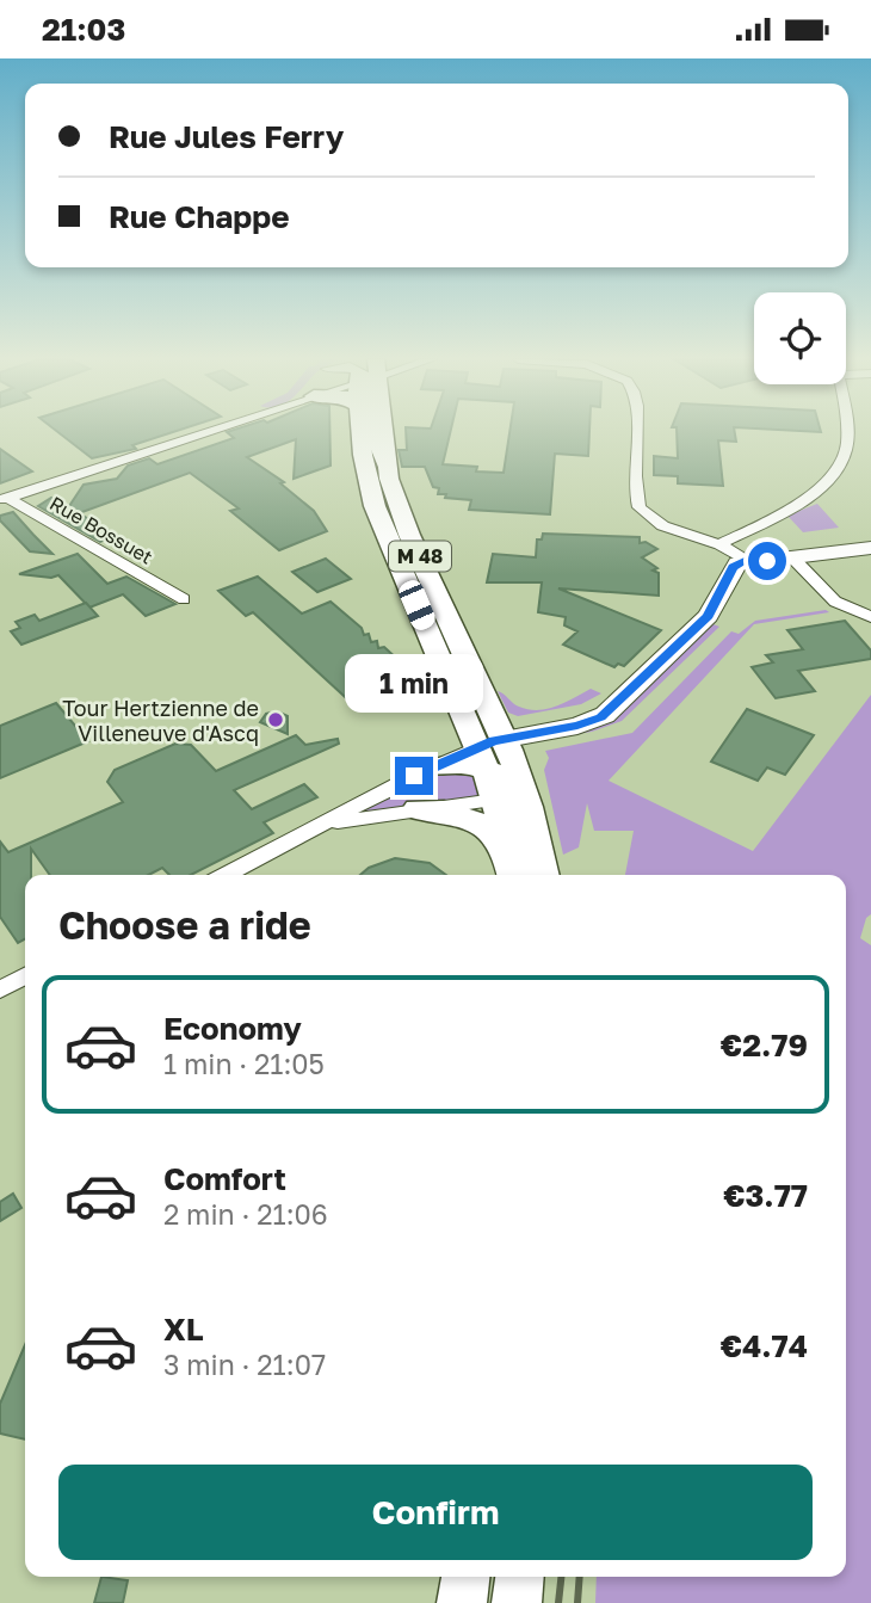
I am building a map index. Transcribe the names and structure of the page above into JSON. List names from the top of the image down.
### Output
{
  "streets": {
    "main road": ["M 48"],
    "street": ["Rue Bossuet"]
  },
  "places": ["Tour Hertzienne de Villeneuve d'Ascq"],
  "page": {
    "status": "21:03",
    "banner": ["Rue Jules Ferry", "Rue Chappe"],
    "bubble": "1 min",
    "heading": "Choose a ride",
    "list": [
      {
        "name": "Economy",
        "note": "1 min · 21:05",
        "value": "€2.79"
      },
      {
        "name": "Comfort",
        "note": "2 min · 21:06",
        "value": "€3.77"
      },
      {
        "name": "XL",
        "note": "3 min · 21:07",
        "value": "€4.74"
      }
    ],
    "buttons": "Confirm"
  }
}
